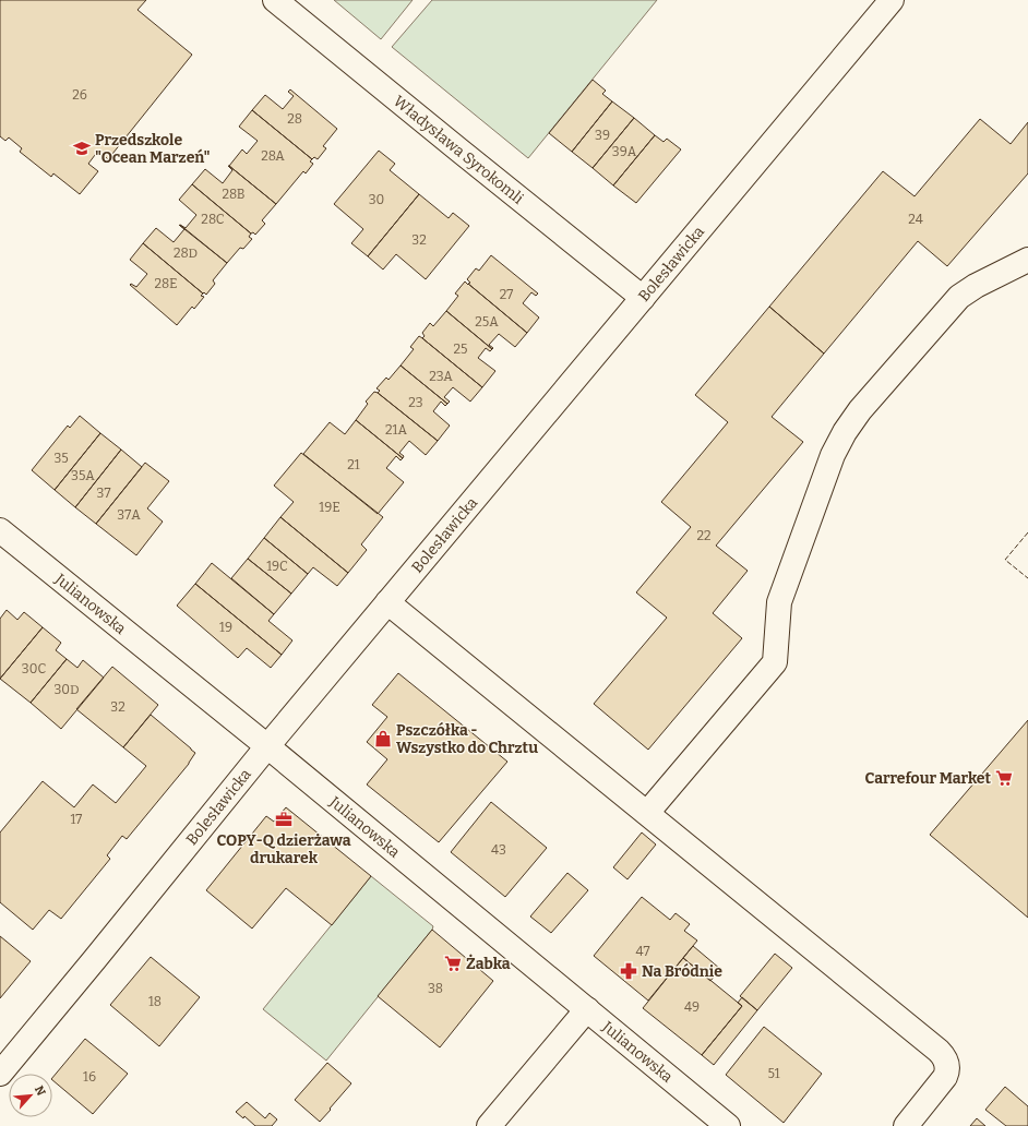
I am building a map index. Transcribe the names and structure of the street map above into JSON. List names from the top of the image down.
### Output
{
  "streets": {
    "street": ["Władysława Syrokomli", "Bolesławicka", "Julianowska"]
  },
  "crossings": [
    ["Władysława Syrokomli", "Bolesławicka"],
    ["Bolesławicka", "Julianowska"]
  ],
  "places": {
    "school or university": ["Przedszkole \"Ocean Marzeń\""],
    "shop": ["Pszczółka - Wszystko do Chrztu"],
    "supermarket": ["Carrefour Market", "Żabka"],
    "office": ["COPY-Q dzierżawa drukarek"],
    "pharmacy": ["Na Bródnie"]
  },
  "house_numbers": [
    "26",
    "28",
    "39",
    "39A",
    "28A",
    "28B",
    "30",
    "28C",
    "24",
    "32",
    "28D",
    "28E",
    "27",
    "25A",
    "25",
    "23A",
    "23",
    "21A",
    "35",
    "21",
    "35A",
    "37",
    "19E",
    "37A",
    "22",
    "19C",
    "19",
    "30C",
    "30D",
    "32",
    "17",
    "43",
    "47",
    "38",
    "18",
    "49",
    "51",
    "16"
  ],
  "north": "top right"
}
